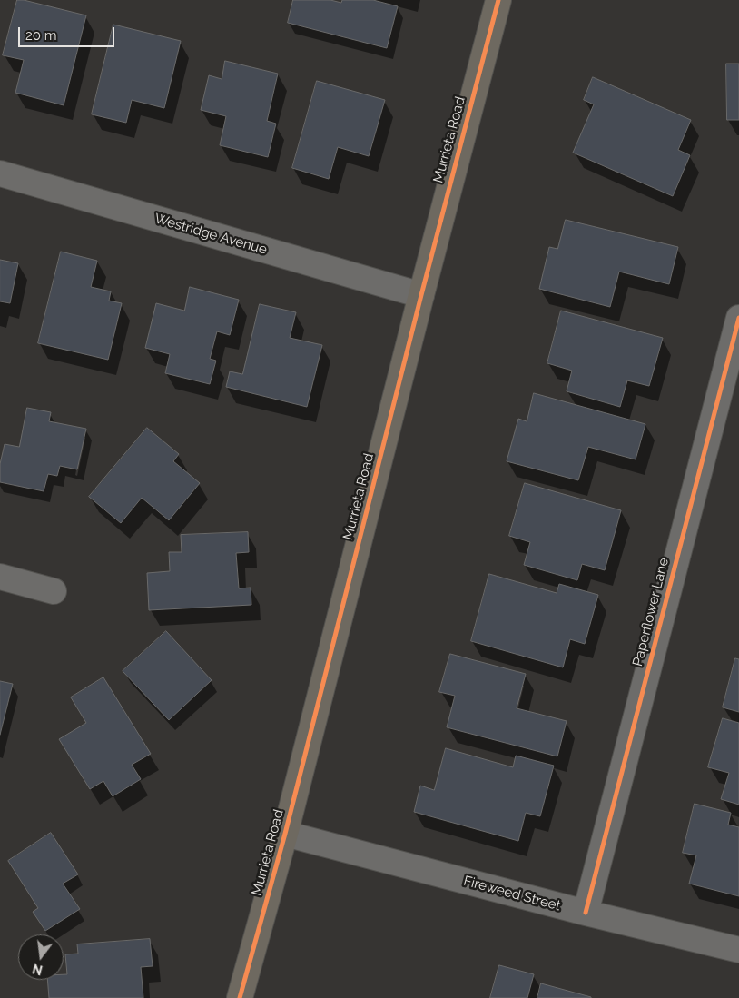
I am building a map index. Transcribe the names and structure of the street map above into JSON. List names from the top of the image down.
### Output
{
  "streets": {
    "main road": ["Murrieta Road"],
    "street": ["Westridge Avenue", "Paperflower Lane", "Fireweed Street"]
  },
  "crossings": [
    ["Murrieta Road", "Westridge Avenue"],
    ["Murrieta Road", "Fireweed Street"],
    ["Paperflower Lane", "Fireweed Street"]
  ],
  "scale_bar": "20 m",
  "north": "bottom"
}
